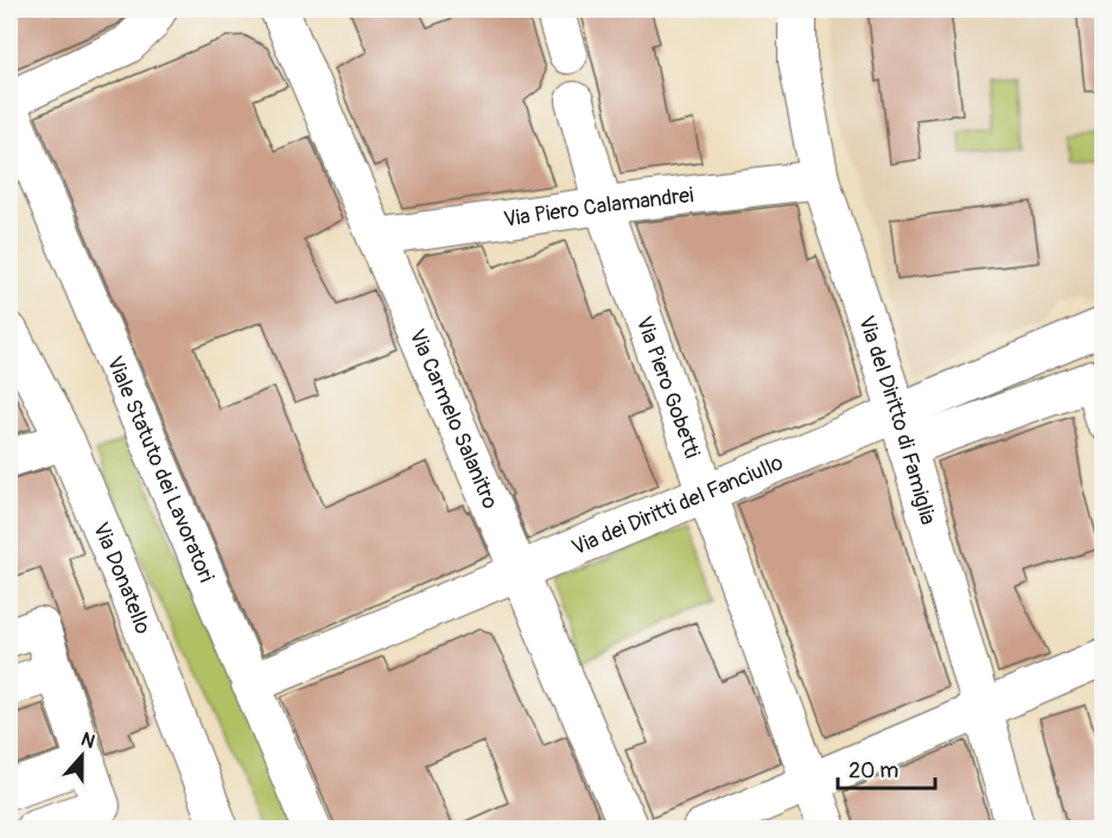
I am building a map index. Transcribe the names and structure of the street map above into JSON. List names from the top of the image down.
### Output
{
  "streets": {
    "street": [
      "Via Piero Calamandrei",
      "Via Piero Gobetti",
      "Via Carmelo Salanitro",
      "Via del Diritto di Famiglia",
      "Viale Statuto dei Lavoratori",
      "Via dei Diritti del Fanciullo",
      "Via Donatello"
    ]
  },
  "crossings": [
    ["Via Piero Calamandrei", "Via Piero Gobetti"],
    ["Via Piero Calamandrei", "Via Carmelo Salanitro"],
    ["Via Piero Calamandrei", "Via del Diritto di Famiglia"],
    ["Via Piero Gobetti", "Via dei Diritti del Fanciullo"],
    ["Via Carmelo Salanitro", "Via dei Diritti del Fanciullo"],
    ["Via del Diritto di Famiglia", "Via dei Diritti del Fanciullo"],
    ["Viale Statuto dei Lavoratori", "Via dei Diritti del Fanciullo"]
  ],
  "scale_bar": "20 m",
  "north": "top"
}
